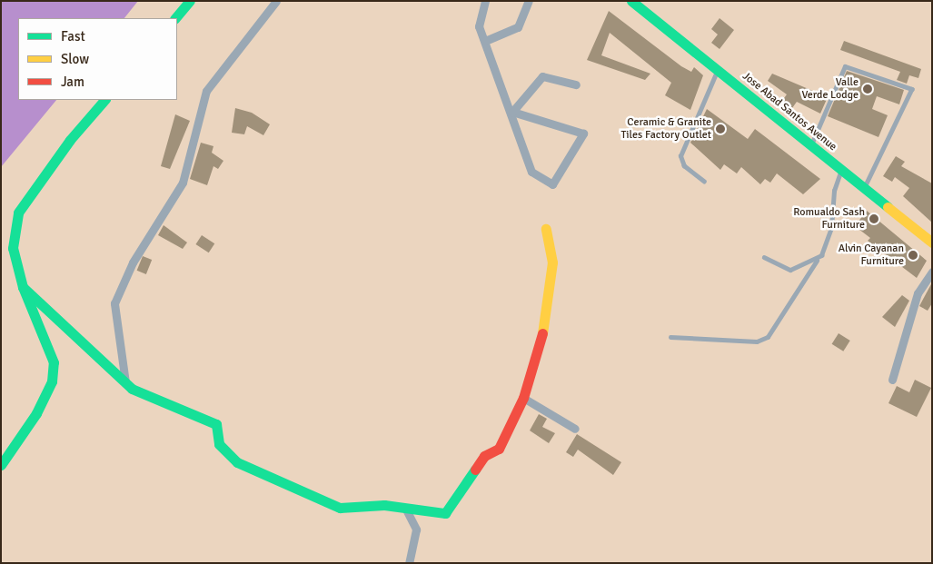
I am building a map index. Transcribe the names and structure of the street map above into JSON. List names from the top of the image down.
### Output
{
  "streets": {
    "main road": ["Jose Abad Santos Avenue"]
  },
  "places": [
    "Valle Verde Lodge",
    "Ceramic & Granite Tiles Factory Outlet",
    "Romualdo Sash Furniture",
    "Alvin Cayanan Furniture"
  ],
  "legend": ["Fast", "Slow", "Jam"]
}
